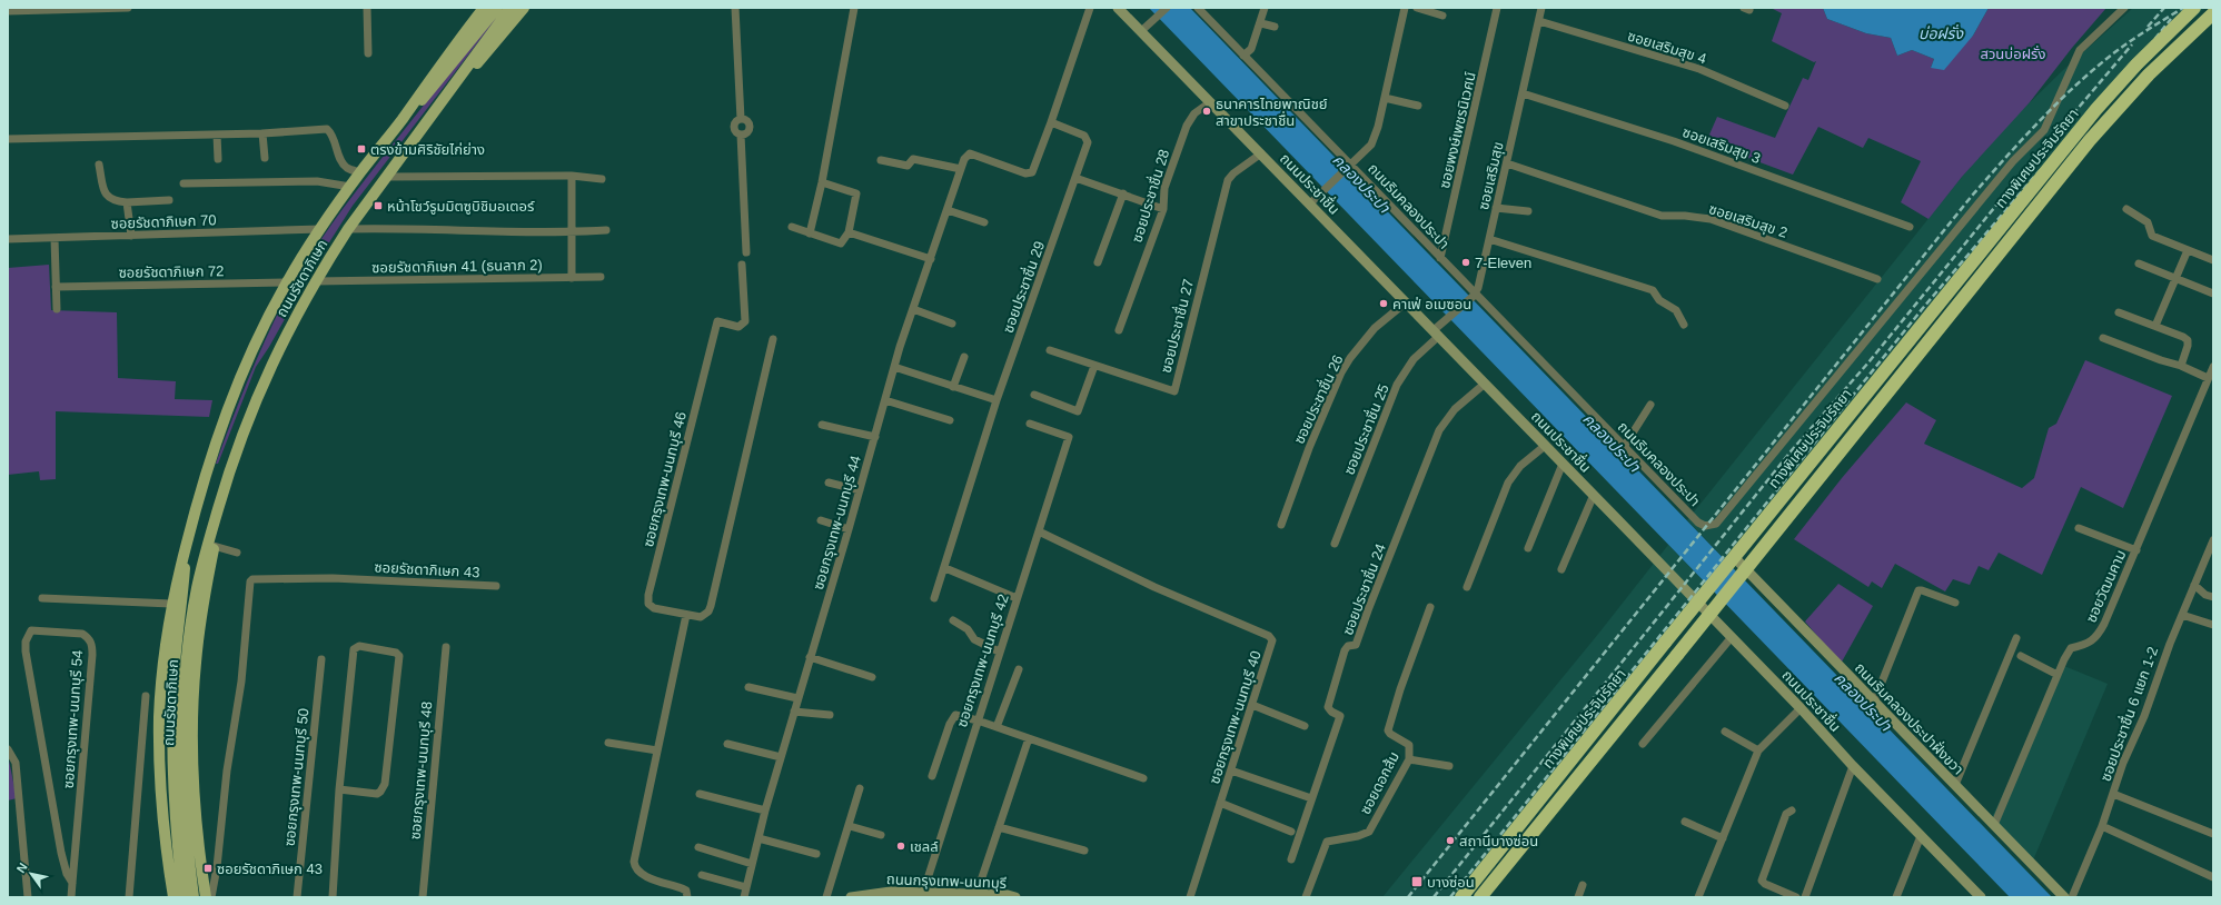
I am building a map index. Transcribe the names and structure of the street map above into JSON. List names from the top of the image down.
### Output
{
  "streets": {
    "highway": ["ทางพิเศษประจิมรัถยา"],
    "main road": [
      "ถนนประชาชื่น",
      "ถนนรัชดาภิเษก",
      "ถนนริมคลองประปาฝั่งขวา",
      "ถนนกรุงเทพ-นนทบุรี"
    ],
    "street": [
      "ซอยเสริมสุข 4",
      "ซอยพงษ์เพชรนิเวศน์",
      "ซอยเสริมสุข 3",
      "ซอยเสริมสุข",
      "ซอยประชาชื่น 28",
      "ถนนริมคลองประปา",
      "ซอยเสริมสุข 2",
      "ซอยรัชดาภิเษก 70",
      "ซอยรัชดาภิเษก 41 (ธนลาภ 2)",
      "ซอยรัชดาภิเษก 72",
      "ซอยประชาชื่น 29",
      "ซอยประชาชื่น 27",
      "ซอยประชาชื่น 26",
      "ซอยประชาชื่น 25",
      "ซอยกรุงเทพ-นนทบุรี 46",
      "ซอยกรุงเทพ-นนทบุรี 44",
      "ซอยรัชดาภิเษก 43",
      "ซอยวัฒนคาม",
      "ซอยประชาชื่น 24",
      "ซอยกรุงเทพ-นนทบุรี 42",
      "ซอยประชาชื่น 6 แยก 1-2",
      "ซอยกรุงเทพ-นนทบุรี 40",
      "ซอยกรุงเทพ-นนทบุรี 54",
      "ซอยกรุงเทพ-นนทบุรี 48",
      "ซอยกรุงเทพ-นนทบุรี 50",
      "ซอยดอกส้ม"
    ]
  },
  "crossings": [
    ["ซอยเสริมสุข 4", "ซอยเสริมสุข"],
    ["ซอยพงษ์เพชรนิเวศน์", "ถนนริมคลองประปา"],
    ["ซอยเสริมสุข 3", "ซอยเสริมสุข"],
    ["ซอยเสริมสุข", "ถนนริมคลองประปา"],
    ["ซอยเสริมสุข", "ซอยเสริมสุข 2"],
    ["ถนนประชาชื่น", "ซอยประชาชื่น 28"],
    ["ถนนประชาชื่น", "ซอยประชาชื่น 27"],
    ["ถนนประชาชื่น", "ซอยประชาชื่น 26"],
    ["ถนนประชาชื่น", "ซอยประชาชื่น 25"],
    ["ถนนประชาชื่น", "ซอยประชาชื่น 24"],
    ["ซอยรัชดาภิเษก 70", "ถนนรัชดาภิเษก"],
    ["ซอยรัชดาภิเษก 41 (ธนลาภ 2)", "ถนนรัชดาภิเษก"],
    ["ซอยรัชดาภิเษก 72", "ถนนรัชดาภิเษก"],
    ["ซอยประชาชื่น 29", "ซอยกรุงเทพ-นนทบุรี 44"],
    ["ซอยวัฒนคาม", "ถนนริมคลองประปาฝั่งขวา"],
    ["ซอยกรุงเทพ-นนทบุรี 42", "ซอยกรุงเทพ-นนทบุรี 40"],
    ["ซอยกรุงเทพ-นนทบุรี 42", "ถนนกรุงเทพ-นนทบุรี"]
  ],
  "water": ["บ่อฝรั่ง", "คลองประปา"],
  "parks": ["สวนบ่อฝรั่ง"],
  "places": {
    "other": [
      "ธนาคารไทยพาณิชย์ สาขาประชาชื่น",
      "7-Eleven",
      "คาเฟ่ อเมซอน",
      "สถานีบางซ่อน",
      "เชลล์"
    ],
    "transit": [
      "ตรงข้ามศิริชัยไก่ย่าง",
      "หน้าโชว์รูมมิตซูบิชิมอเตอร์",
      "ซอยรัชดาภิเษก 43",
      "บางซ่อน"
    ]
  },
  "north": "top left"
}
